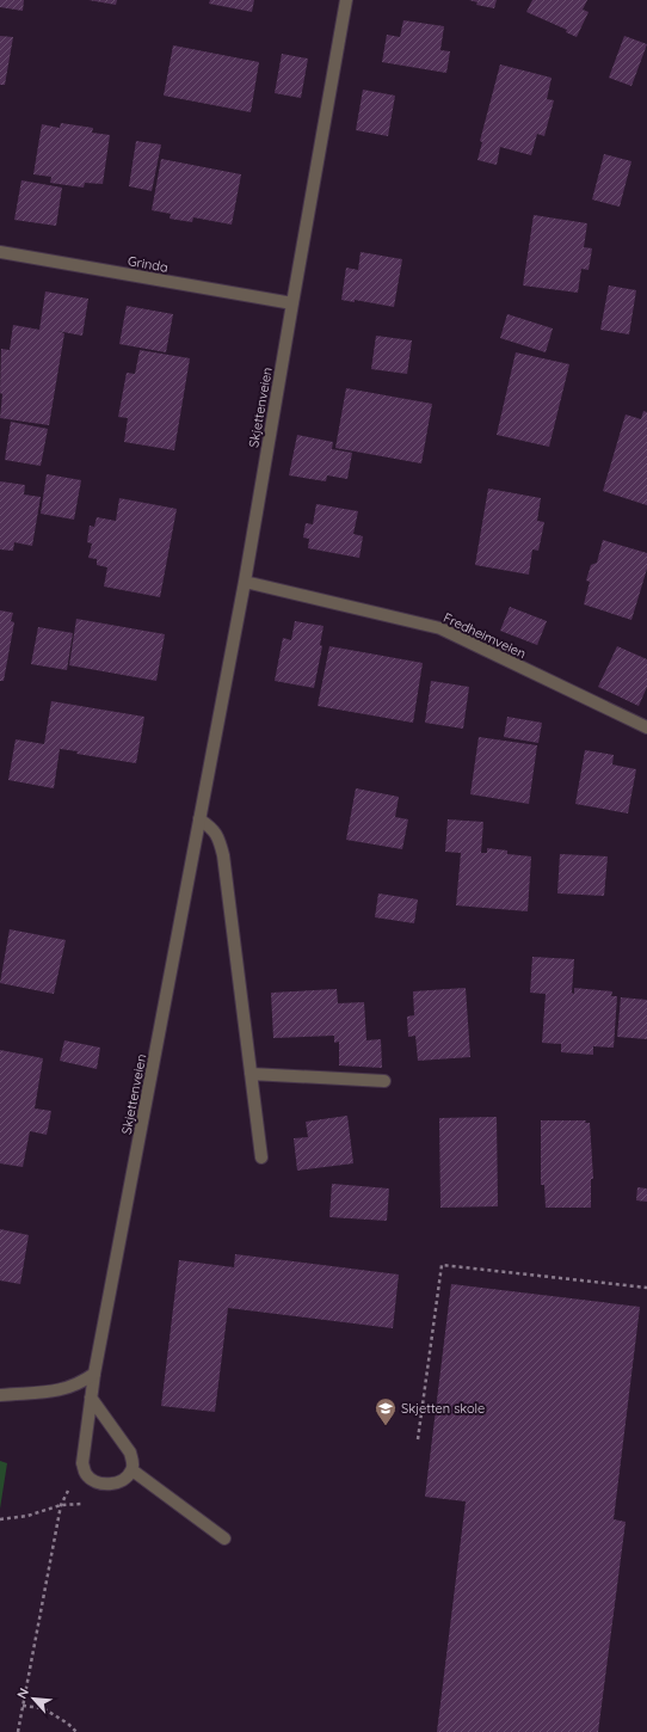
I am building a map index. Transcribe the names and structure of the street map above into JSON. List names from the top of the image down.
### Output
{
  "streets": {
    "street": ["Grinda", "Skjettenveien", "Fredheimveien"]
  },
  "crossings": [
    ["Grinda", "Skjettenveien"],
    ["Skjettenveien", "Fredheimveien"]
  ],
  "places": {
    "school or university": ["Skjetten skole"]
  },
  "north": "top left"
}
